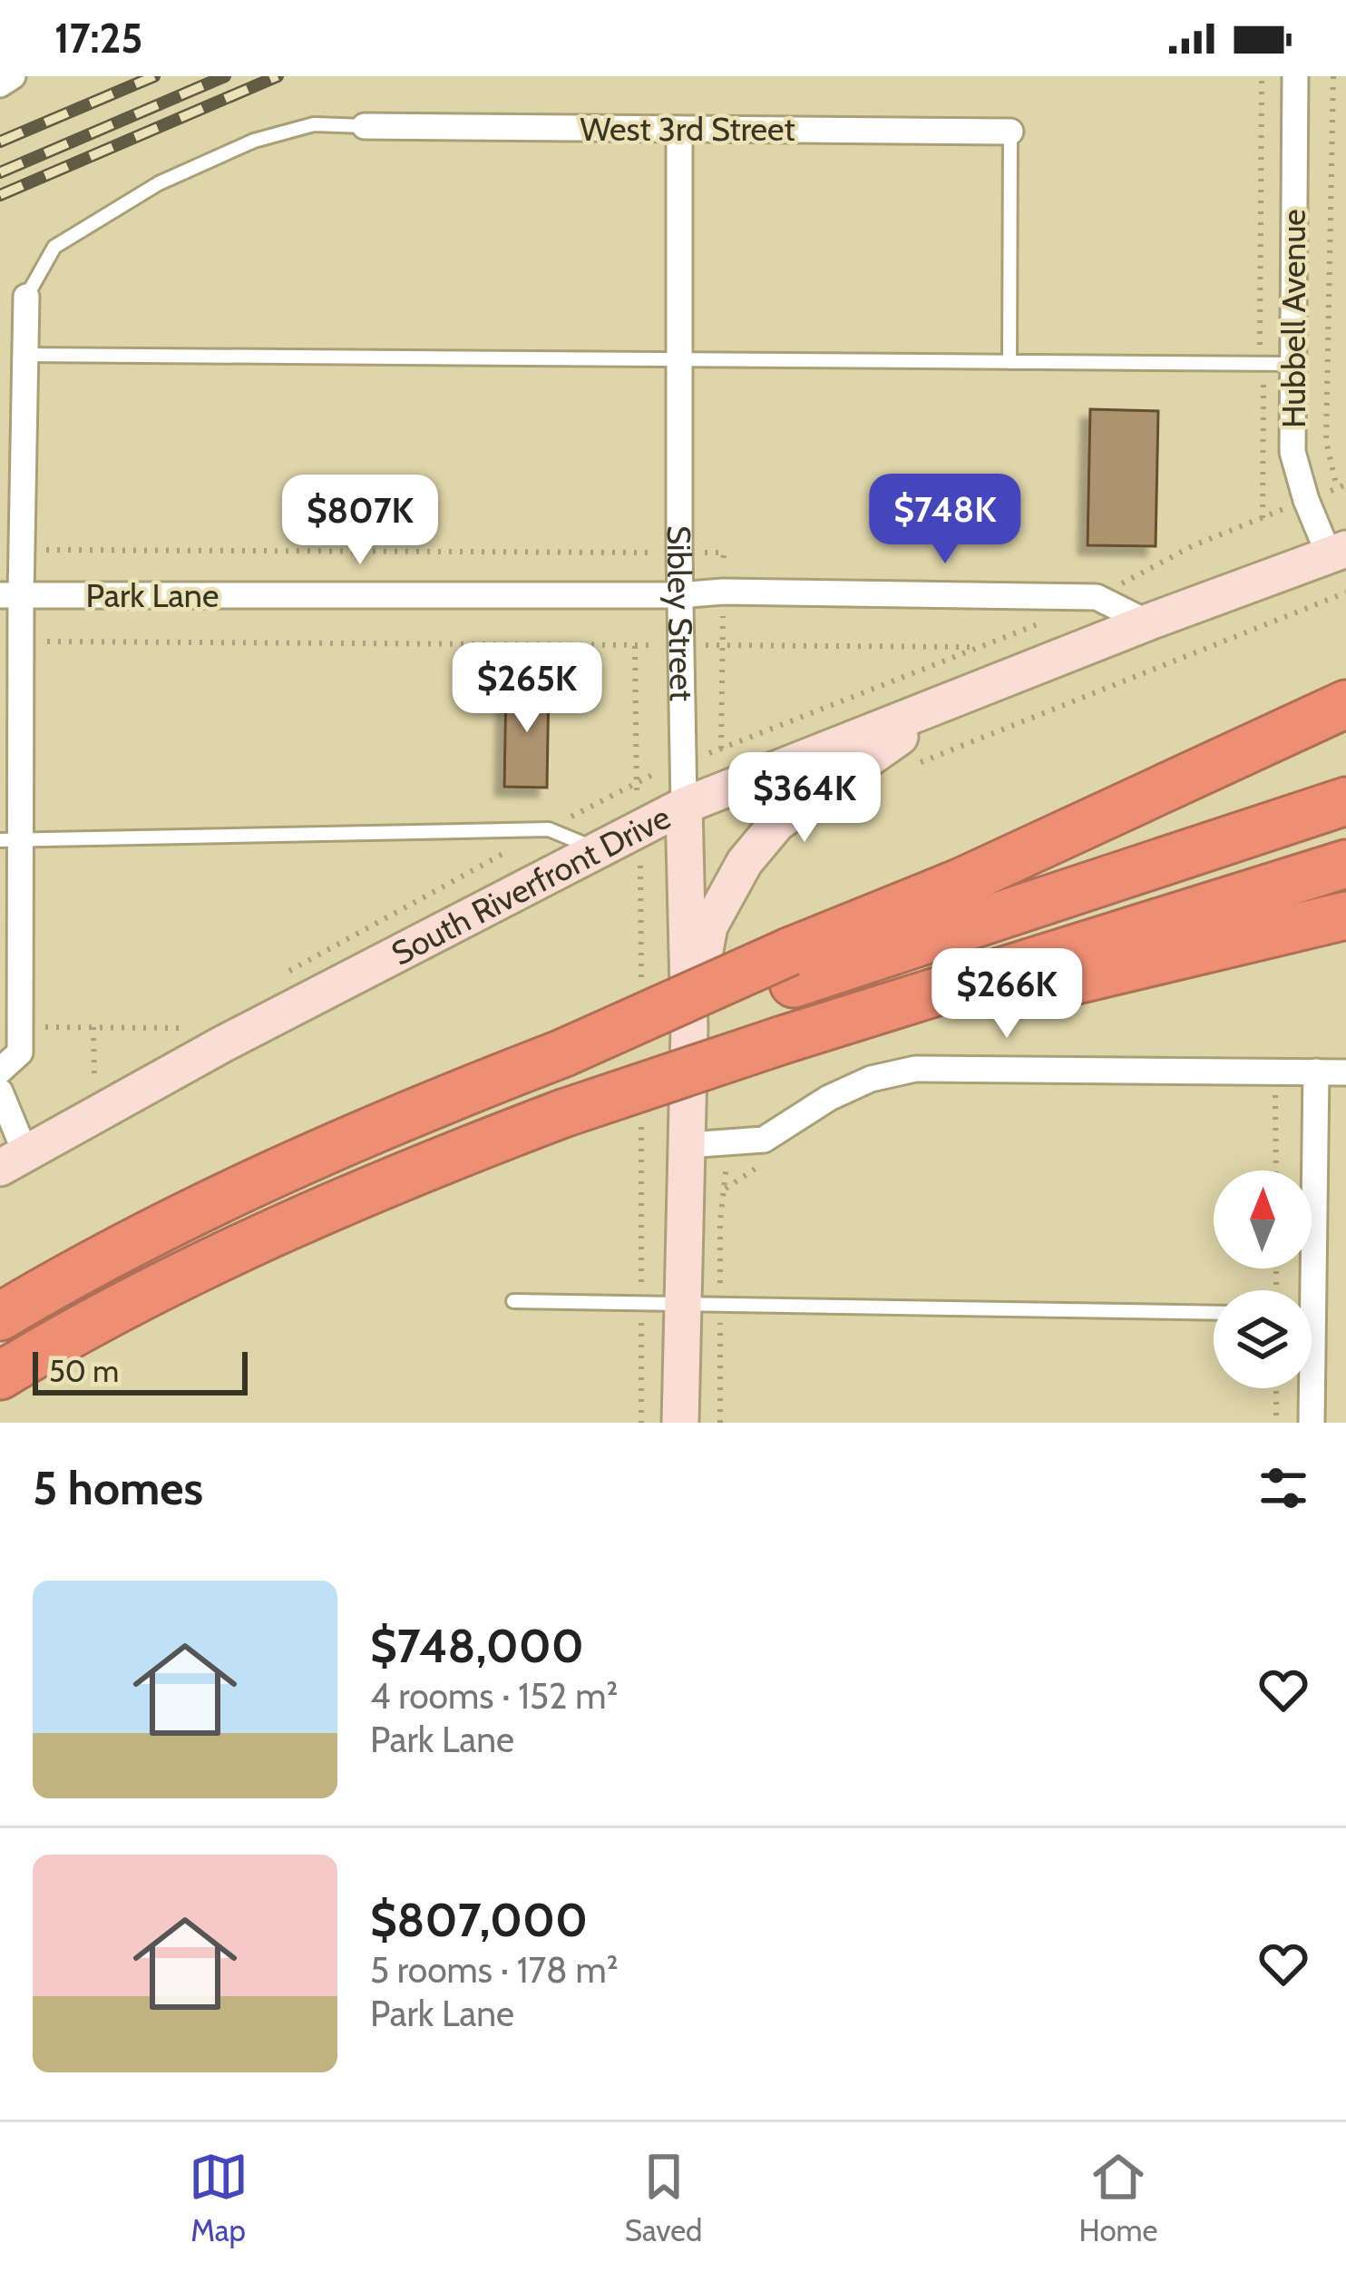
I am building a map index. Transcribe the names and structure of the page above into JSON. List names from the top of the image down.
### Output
{
  "streets": {
    "main road": ["Sibley Street", "South Riverfront Drive"],
    "street": ["West 3rd Street", "Hubbell Avenue", "Park Lane"]
  },
  "crossings": [
    ["West 3rd Street", "Sibley Street"],
    ["Hubbell Avenue", "South Riverfront Drive"],
    ["Park Lane", "Sibley Street"],
    ["Park Lane", "South Riverfront Drive"],
    ["Sibley Street", "South Riverfront Drive"]
  ],
  "scale_bar": "50 m",
  "north": "top",
  "page": {
    "status": "17:25",
    "price": [
      "$748K",
      "$807K",
      "$265K",
      "$364K",
      "$266K"
    ],
    "scale": "50 m",
    "heading": "5 homes",
    "list": [
      {
        "name": "$748,000",
        "note": "4 rooms · 152 m² · Park Lane"
      },
      {
        "name": "$807,000",
        "note": "5 rooms · 178 m² · Park Lane"
      }
    ],
    "tabs": ["Map", "Saved", "Home"]
  }
}
